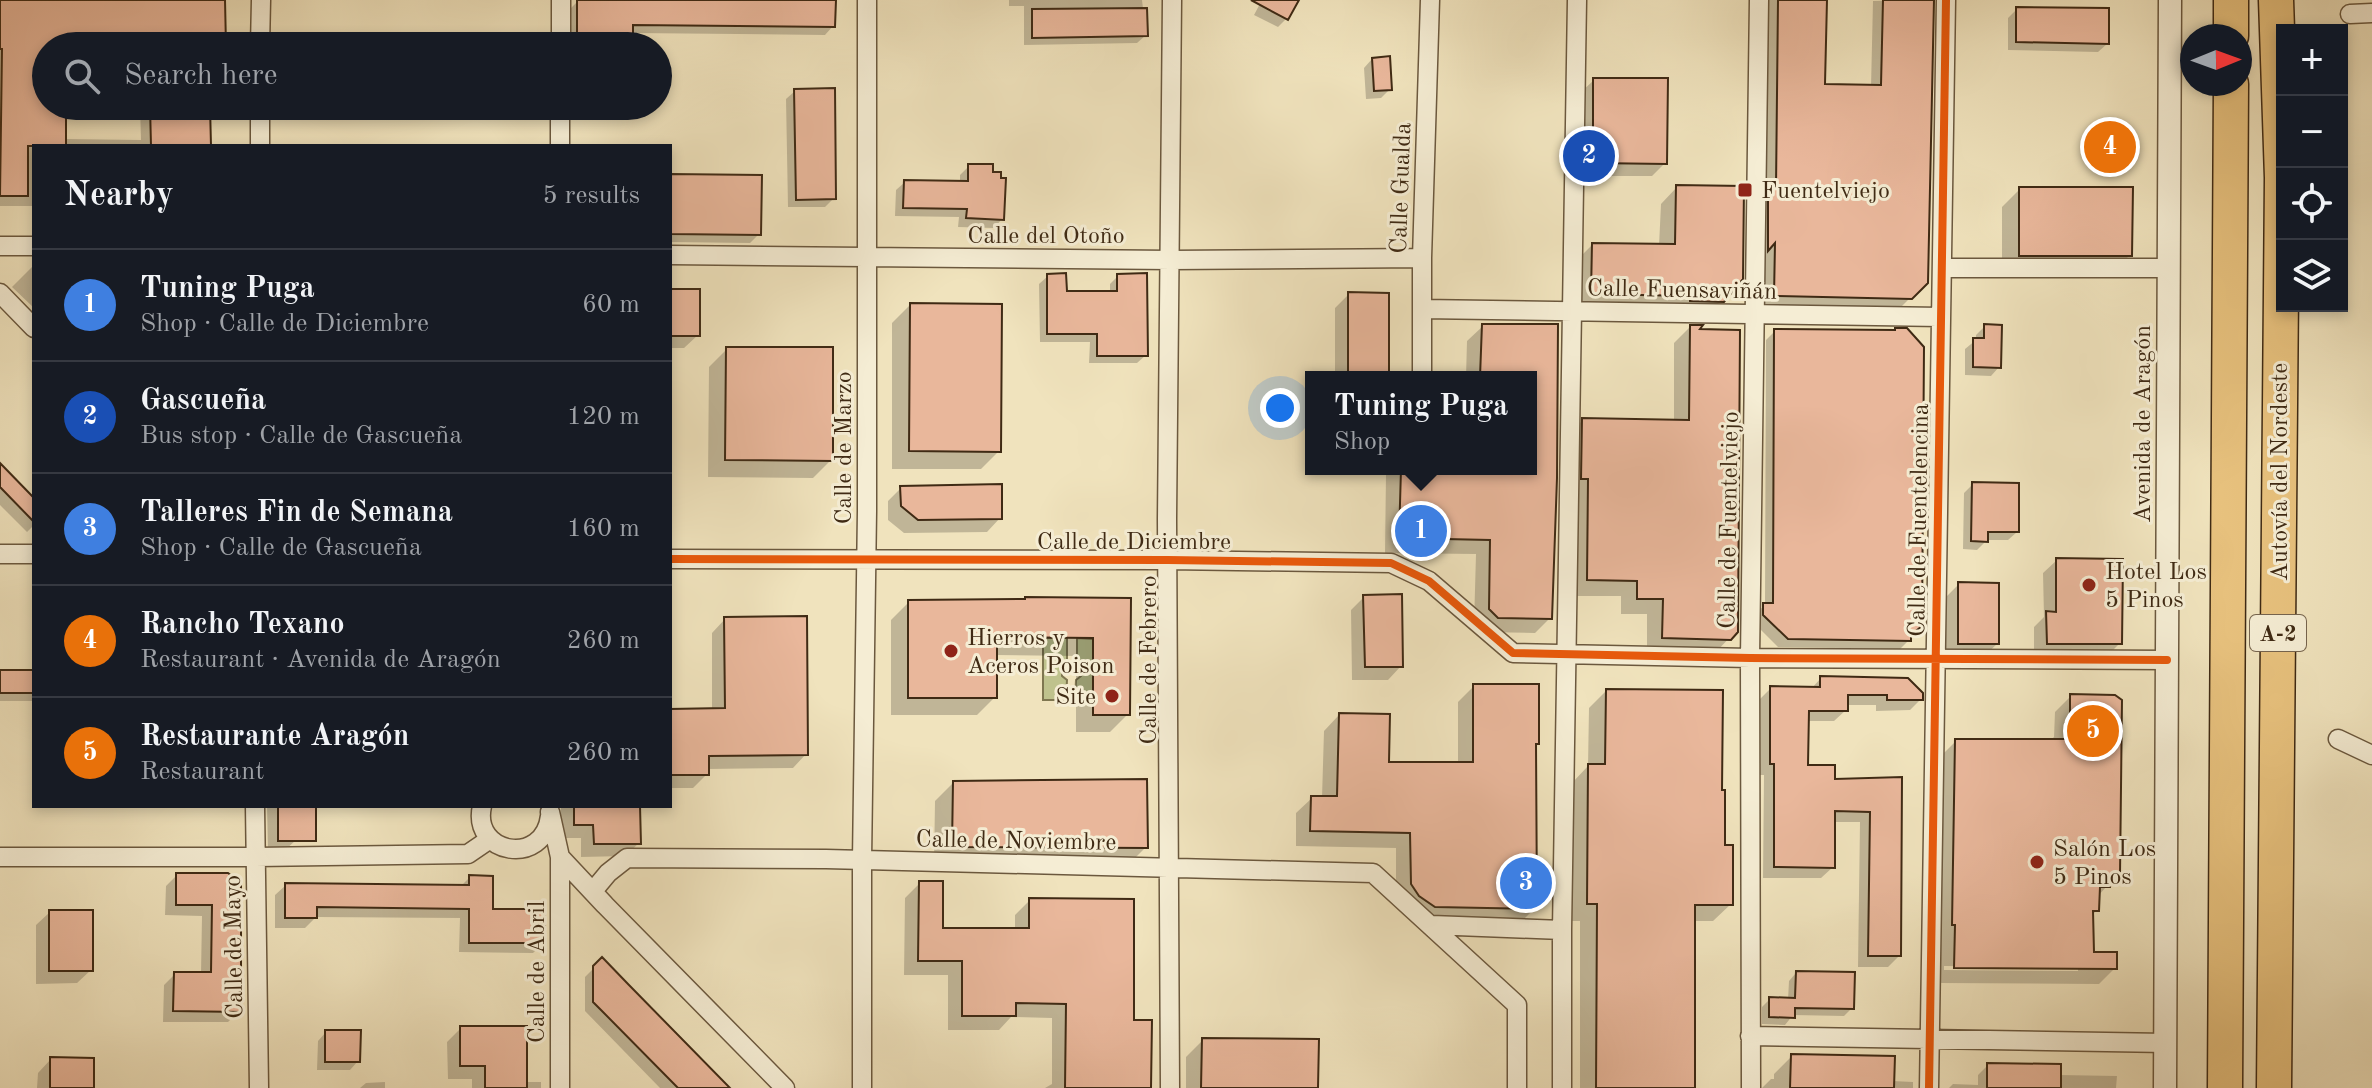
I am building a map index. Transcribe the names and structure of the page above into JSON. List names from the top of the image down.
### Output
{
  "streets": {
    "highway": ["Autovía del Nordeste", "A-2"],
    "street": [
      "Calle Gualda",
      "Calle del Otoño",
      "Calle Fuensaviñán",
      "Avenida de Aragón",
      "Calle de Marzo",
      "Calle de Fuentelviejo",
      "Calle de Fuentelencina",
      "Calle de Diciembre",
      "Calle de Febrero",
      "Calle de Noviembre",
      "Calle de Mayo",
      "Calle de Abril"
    ]
  },
  "crossings": [
    ["Calle Gualda", "Calle del Otoño"],
    ["Calle Gualda", "Calle Fuensaviñán"],
    ["Calle del Otoño", "Calle de Marzo"],
    ["Calle del Otoño", "Calle de Febrero"],
    ["Calle Fuensaviñán", "Calle de Fuentelviejo"],
    ["Calle Fuensaviñán", "Calle de Fuentelencina"],
    ["Avenida de Aragón", "Calle de Diciembre"],
    ["Calle de Marzo", "Calle de Diciembre"],
    ["Calle de Marzo", "Calle de Noviembre"],
    ["Calle de Fuentelviejo", "Calle de Diciembre"],
    ["Calle de Fuentelencina", "Calle de Diciembre"],
    ["Calle de Diciembre", "Calle de Febrero"],
    ["Calle de Febrero", "Calle de Noviembre"]
  ],
  "places": {
    "transit": ["Fuentelviejo"],
    "other": [
      "Hotel Los 5 Pinos",
      "Hierros y Aceros Poison",
      "Site",
      "Salón Los 5 Pinos"
    ]
  },
  "north": "right",
  "page": {
    "map_buttons": ["+", "−"],
    "search": "Search here",
    "pins": [
      "4",
      "2",
      "1",
      "5",
      "3"
    ],
    "heading": ["Nearby", "5 results"],
    "list": [
      {
        "mark": "1",
        "name": "Tuning Puga",
        "note": "Shop · Calle de Diciembre",
        "value": "60 m"
      },
      {
        "mark": "2",
        "name": "Gascueña",
        "note": "Bus stop · Calle de Gascueña",
        "value": "120 m"
      },
      {
        "mark": "3",
        "name": "Talleres Fin de Semana",
        "note": "Shop · Calle de Gascueña",
        "value": "160 m"
      },
      {
        "mark": "4",
        "name": "Rancho Texano",
        "note": "Restaurant · Avenida de Aragón",
        "value": "260 m"
      },
      {
        "mark": "5",
        "name": "Restaurante Aragón",
        "note": "Restaurant",
        "value": "260 m"
      }
    ],
    "popup": ["Tuning Puga", "Shop"]
  }
}
